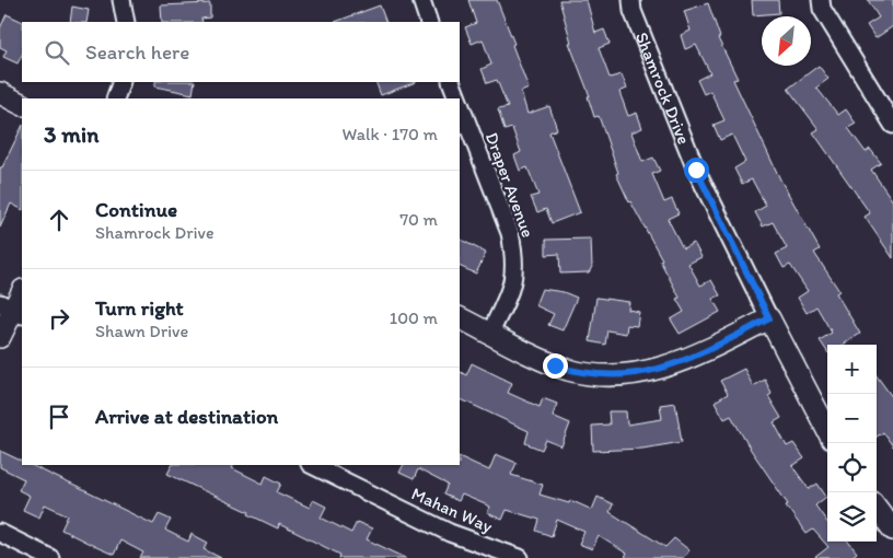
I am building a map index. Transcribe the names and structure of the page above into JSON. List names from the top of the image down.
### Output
{
  "streets": {
    "street": ["Shamrock Drive", "Draper Avenue", "Mahan Way"]
  },
  "north": "bottom left",
  "page": {
    "search": "Search here",
    "heading": ["3 min", "Walk · 170 m"],
    "list": [
      ["Continue", "Shamrock Drive", "70 m"],
      ["Turn right", "Shawn Drive", "100 m"],
      "Arrive at destination"
    ],
    "map_buttons": ["+", "−"]
  }
}
